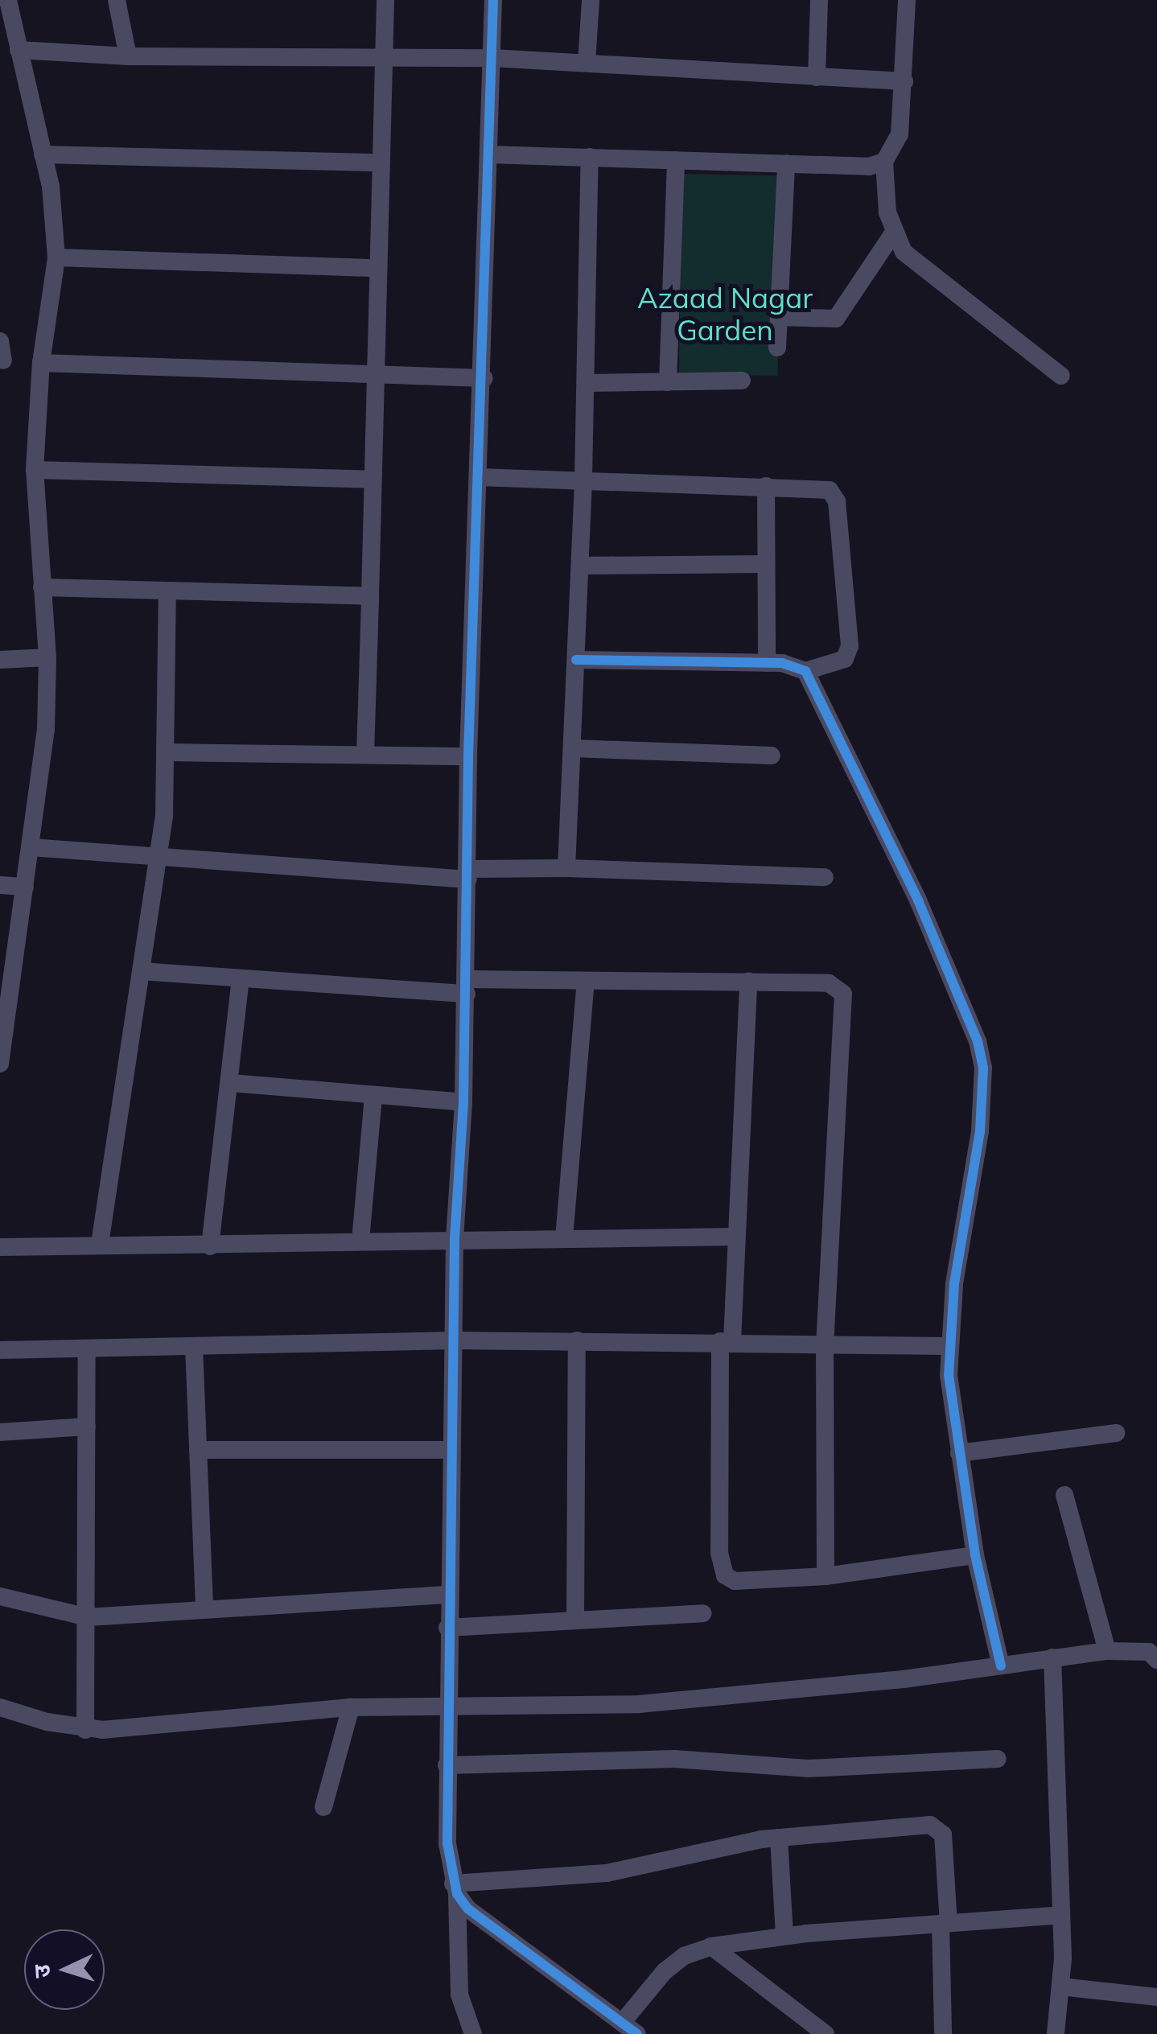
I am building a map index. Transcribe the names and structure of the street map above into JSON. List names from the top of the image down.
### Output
{
  "parks": ["Azaad Nagar Garden"],
  "north": "left"
}
